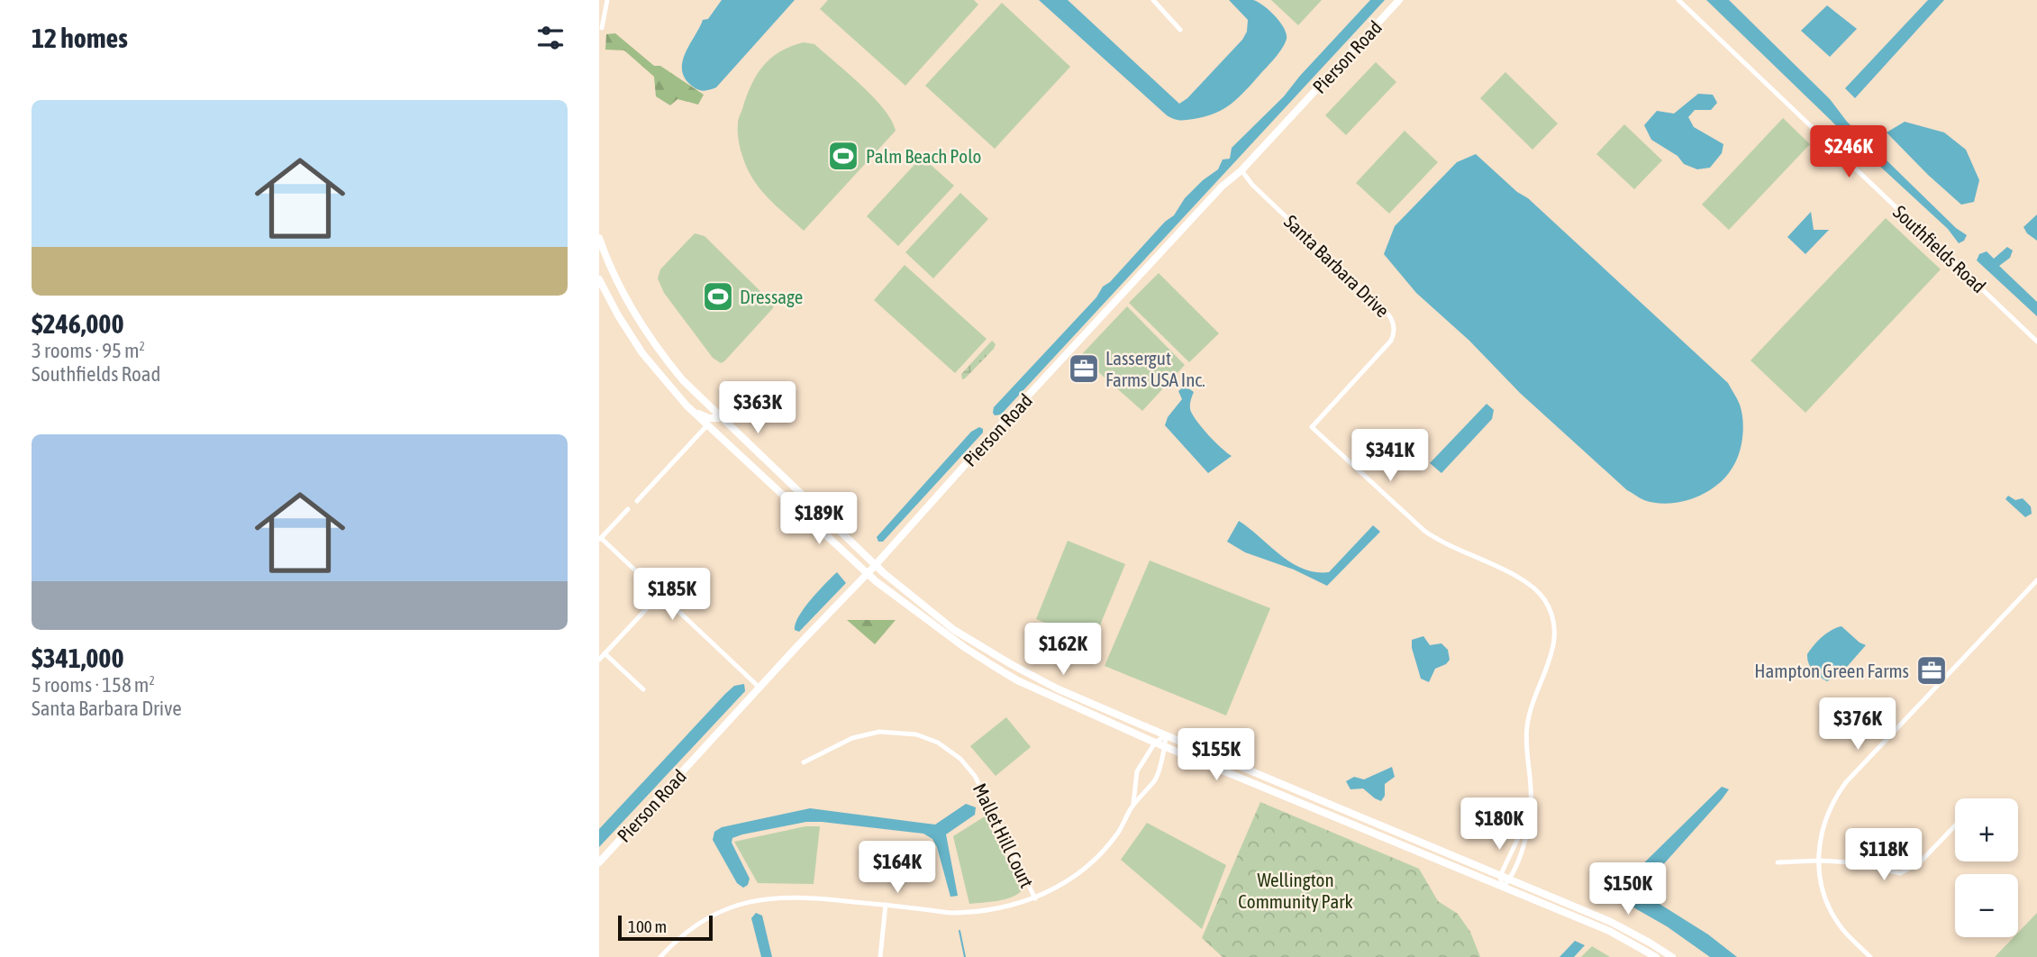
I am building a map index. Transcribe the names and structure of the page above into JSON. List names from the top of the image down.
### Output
{
  "streets": {
    "street": [
      "Pierson Road",
      "Southfields Road",
      "Santa Barbara Drive",
      "Mallet Hill Court"
    ]
  },
  "crossings": [
    ["Pierson Road", "Santa Barbara Drive"]
  ],
  "parks": ["Wellington Community Park"],
  "places": {
    "sports": ["Palm Beach Polo", "Dressage"],
    "office": ["Lassergut Farms USA Inc.", "Hampton Green Farms"]
  },
  "scale_bar": "100 m",
  "page": {
    "heading": "12 homes",
    "list": [
      {
        "name": "$246,000",
        "note": "3 rooms · 95 m² · Southfields Road"
      },
      {
        "name": "$341,000",
        "note": "5 rooms · 158 m² · Santa Barbara Drive"
      }
    ],
    "price": [
      "$246K",
      "$363K",
      "$341K",
      "$189K",
      "$185K",
      "$162K",
      "$376K",
      "$155K",
      "$180K",
      "$118K",
      "$164K",
      "$150K"
    ],
    "map_buttons": ["+", "−"],
    "scale": "100 m"
  }
}
